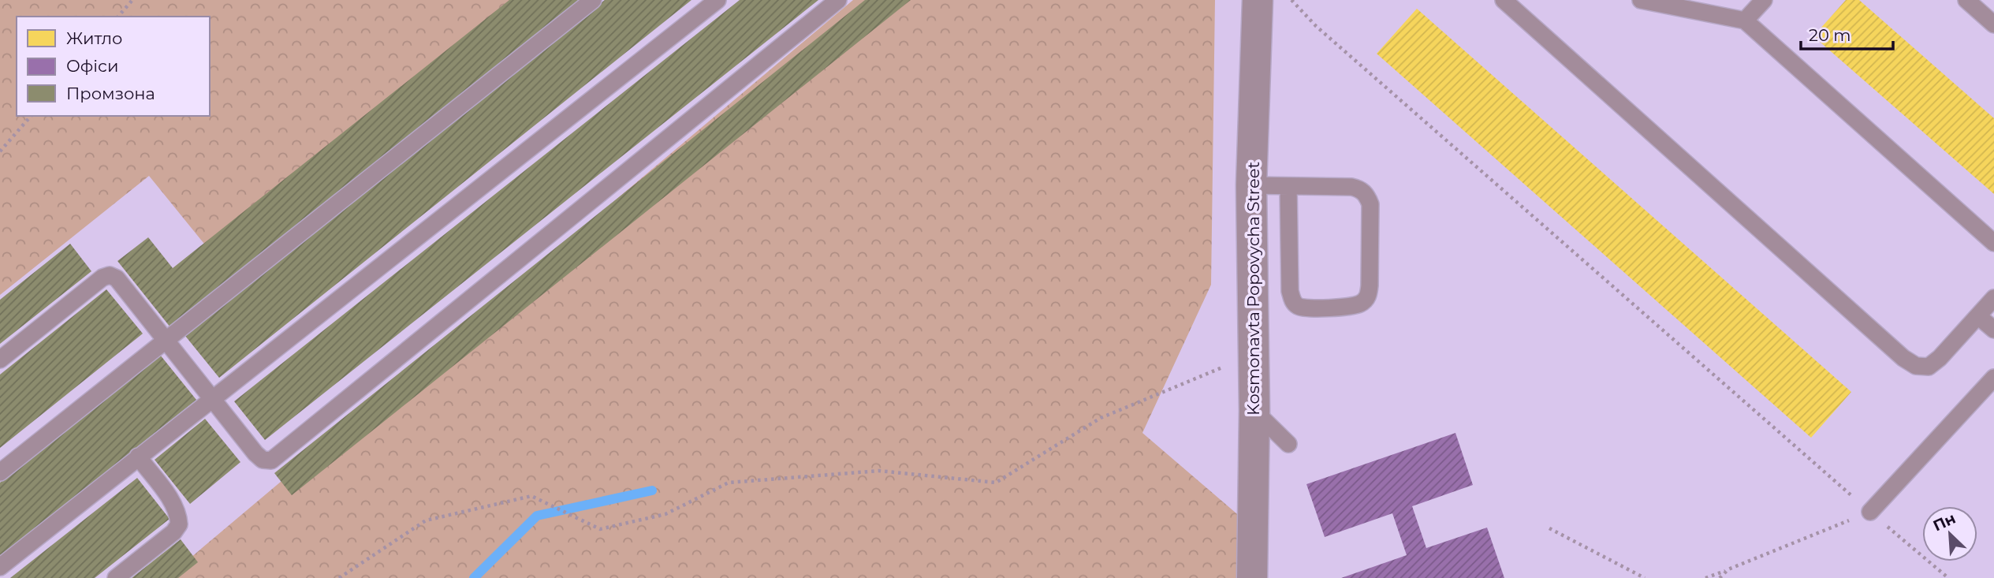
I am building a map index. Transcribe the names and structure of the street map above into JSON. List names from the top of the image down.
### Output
{
  "streets": {
    "street": ["Kosmonavta Popovycha Street"]
  },
  "legend": ["Житло", "Офіси", "Промзона"],
  "scale_bar": "20 m",
  "north": "top left"
}
